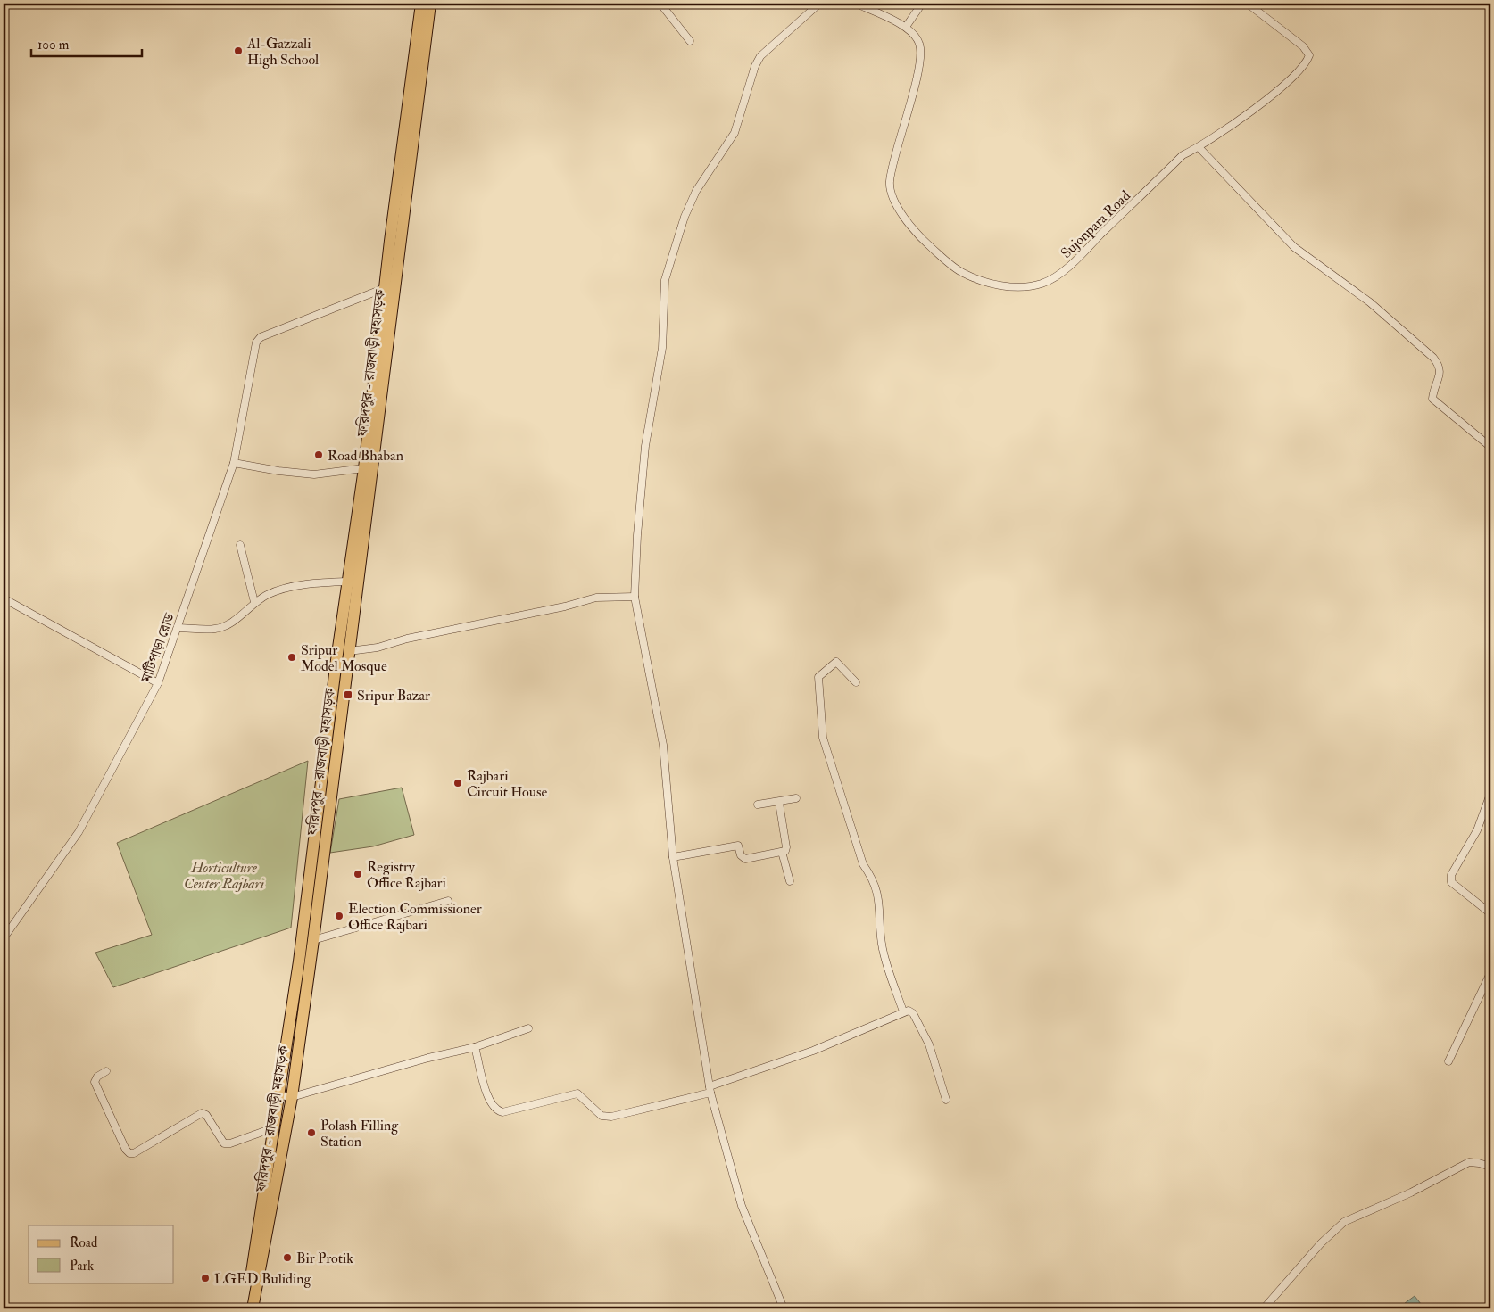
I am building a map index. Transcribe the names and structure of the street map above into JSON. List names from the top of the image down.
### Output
{
  "streets": {
    "main road": ["ফরিদপুর - রাজবাড়ী মহাসড়ক"],
    "street": ["Sujonpara Road", "মাটিপাড়া রোড"]
  },
  "crossings": [
    ["ফরিদপুর - রাজবাড়ী মহাসড়ক", "মাটিপাড়া রোড"]
  ],
  "parks": ["Horticulture Center Rajbari"],
  "places": {
    "other": [
      "Al-Gazzali High School",
      "Road Bhaban",
      "Sripur Model Mosque",
      "Rajbari Circuit House",
      "Registry Office Rajbari",
      "Election Commissioner Office Rajbari",
      "Polash Filling Station",
      "Bir Protik",
      "LGED Buliding"
    ],
    "transit": ["Sripur Bazar"]
  },
  "legend": ["Road", "Park"],
  "scale_bar": "100 m"
}
